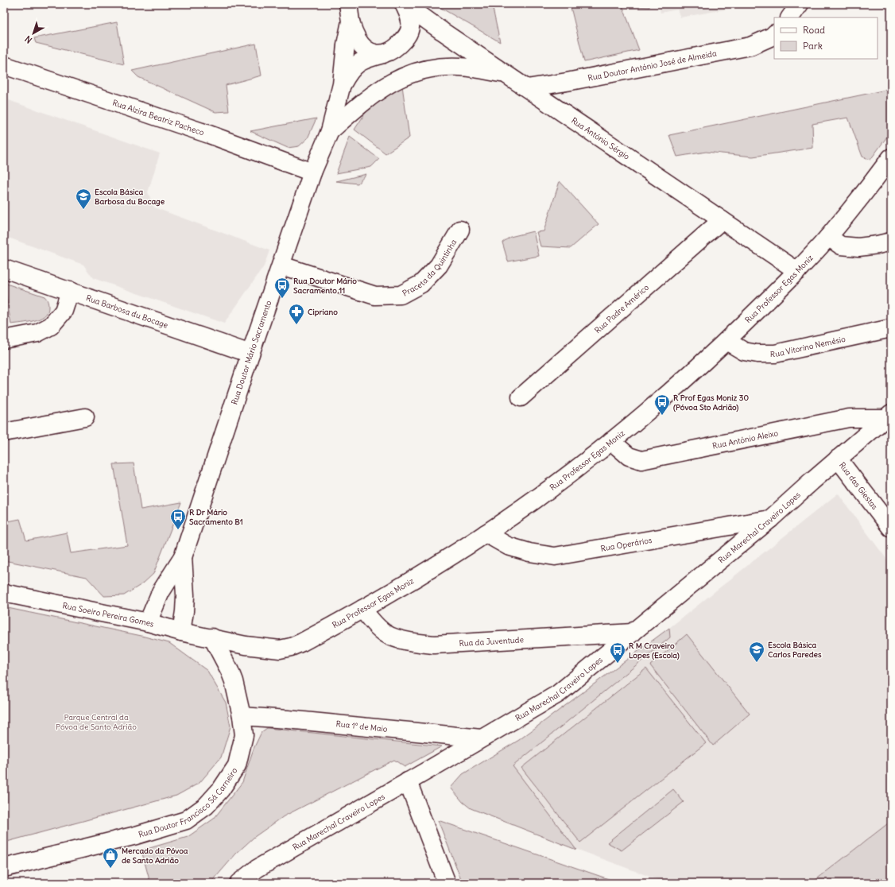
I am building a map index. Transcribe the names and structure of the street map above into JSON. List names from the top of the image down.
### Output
{
  "streets": {
    "street": [
      "Rua Doutor António José de Almeida",
      "Rua Alzira Beatriz Pacheco",
      "Rua António Sérgio",
      "Praceta da Quintinha",
      "Rua Professor Egas Moniz",
      "Rua Padre Américo",
      "Rua Barbosa du Bocage",
      "Rua Vitorino Nemésio",
      "Rua Doutor Mário Sacramento",
      "Rua António Aleixo",
      "Rua das Giestas",
      "Rua Marechal Craveiro Lopes",
      "Rua Operários",
      "Rua Soeiro Pereira Gomes",
      "Rua da Juventude",
      "Rua 1º de Maio",
      "Rua Doutor Francisco Sá Carneiro"
    ]
  },
  "crossings": [
    ["Rua Doutor António José de Almeida", "Rua António Sérgio"],
    ["Rua Alzira Beatriz Pacheco", "Rua Doutor Mário Sacramento"],
    ["Rua António Sérgio", "Rua Professor Egas Moniz"],
    ["Rua António Sérgio", "Rua Padre Américo"],
    ["Praceta da Quintinha", "Rua Doutor Mário Sacramento"],
    ["Rua Professor Egas Moniz", "Rua Vitorino Nemésio"],
    ["Rua Professor Egas Moniz", "Rua António Aleixo"],
    ["Rua Professor Egas Moniz", "Rua Operários"],
    ["Rua Professor Egas Moniz", "Rua Soeiro Pereira Gomes"],
    ["Rua Professor Egas Moniz", "Rua da Juventude"],
    ["Rua Professor Egas Moniz", "Rua Doutor Francisco Sá Carneiro"],
    ["Rua Barbosa du Bocage", "Rua Doutor Mário Sacramento"],
    ["Rua Doutor Mário Sacramento", "Rua Soeiro Pereira Gomes"],
    ["Rua António Aleixo", "Rua Marechal Craveiro Lopes"],
    ["Rua das Giestas", "Rua Marechal Craveiro Lopes"],
    ["Rua Marechal Craveiro Lopes", "Rua Operários"],
    ["Rua Marechal Craveiro Lopes", "Rua da Juventude"],
    ["Rua Marechal Craveiro Lopes", "Rua 1º de Maio"],
    ["Rua Soeiro Pereira Gomes", "Rua Doutor Francisco Sá Carneiro"],
    ["Rua 1º de Maio", "Rua Doutor Francisco Sá Carneiro"]
  ],
  "parks": ["Parque Central da Póvoa de Santo Adrião"],
  "places": {
    "school or university": ["Escola Básica Barbosa du Bocage", "Escola Básica Carlos Paredes"],
    "bus stop": [
      "Rua Doutor Mário Sacramento 11",
      "R Prof Egas Moniz 30 (Póvoa Sto Adrião)",
      "R Dr Mário Sacramento B1",
      "R M Craveiro Lopes (Escola)"
    ],
    "pharmacy": ["Cipriano"],
    "shop": ["Mercado da Póvoa de Santo Adrião"]
  },
  "legend": ["Road", "Park"],
  "north": "bottom left"
}
